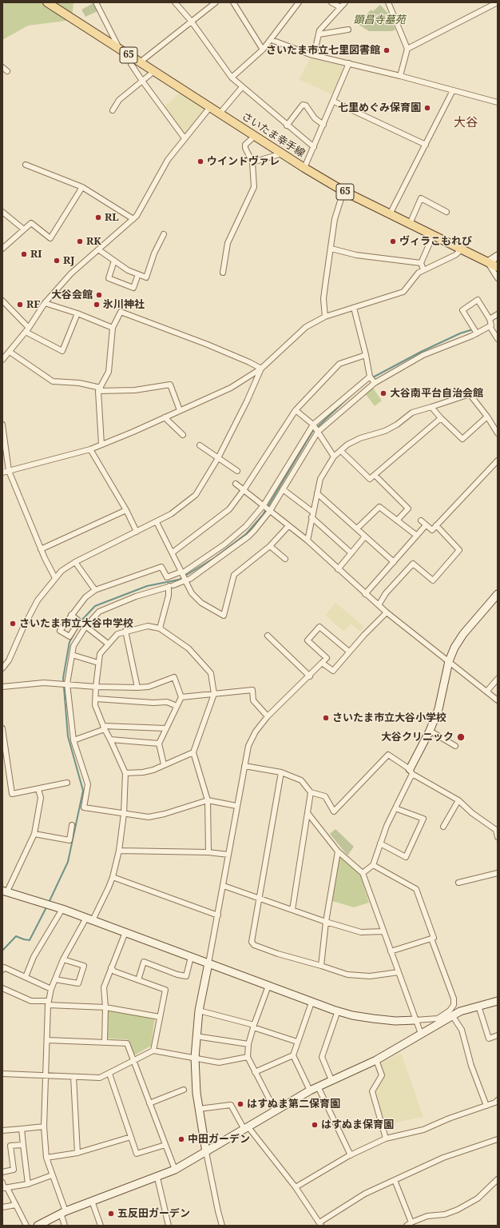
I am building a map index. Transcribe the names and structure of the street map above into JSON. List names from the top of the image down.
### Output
{
  "streets": {
    "main road": ["65", "さいたま幸手線"]
  },
  "districts": ["大谷"],
  "parks": ["顕昌寺墓苑"],
  "places": [
    "さいたま市立七里図書館",
    "七里めぐみ保育園",
    "ウインドヴァレ",
    "RL",
    "RK",
    "ヴィラこもれび",
    "RI",
    "RJ",
    "大谷会館",
    "RF",
    "氷川神社",
    "大谷南平台自治会館",
    "さいたま市立大谷中学校",
    "さいたま市立大谷小学校",
    "大谷クリニック",
    "はすぬま第二保育園",
    "はすぬま保育園",
    "中田ガーデン",
    "五反田ガーデン"
  ]
}
